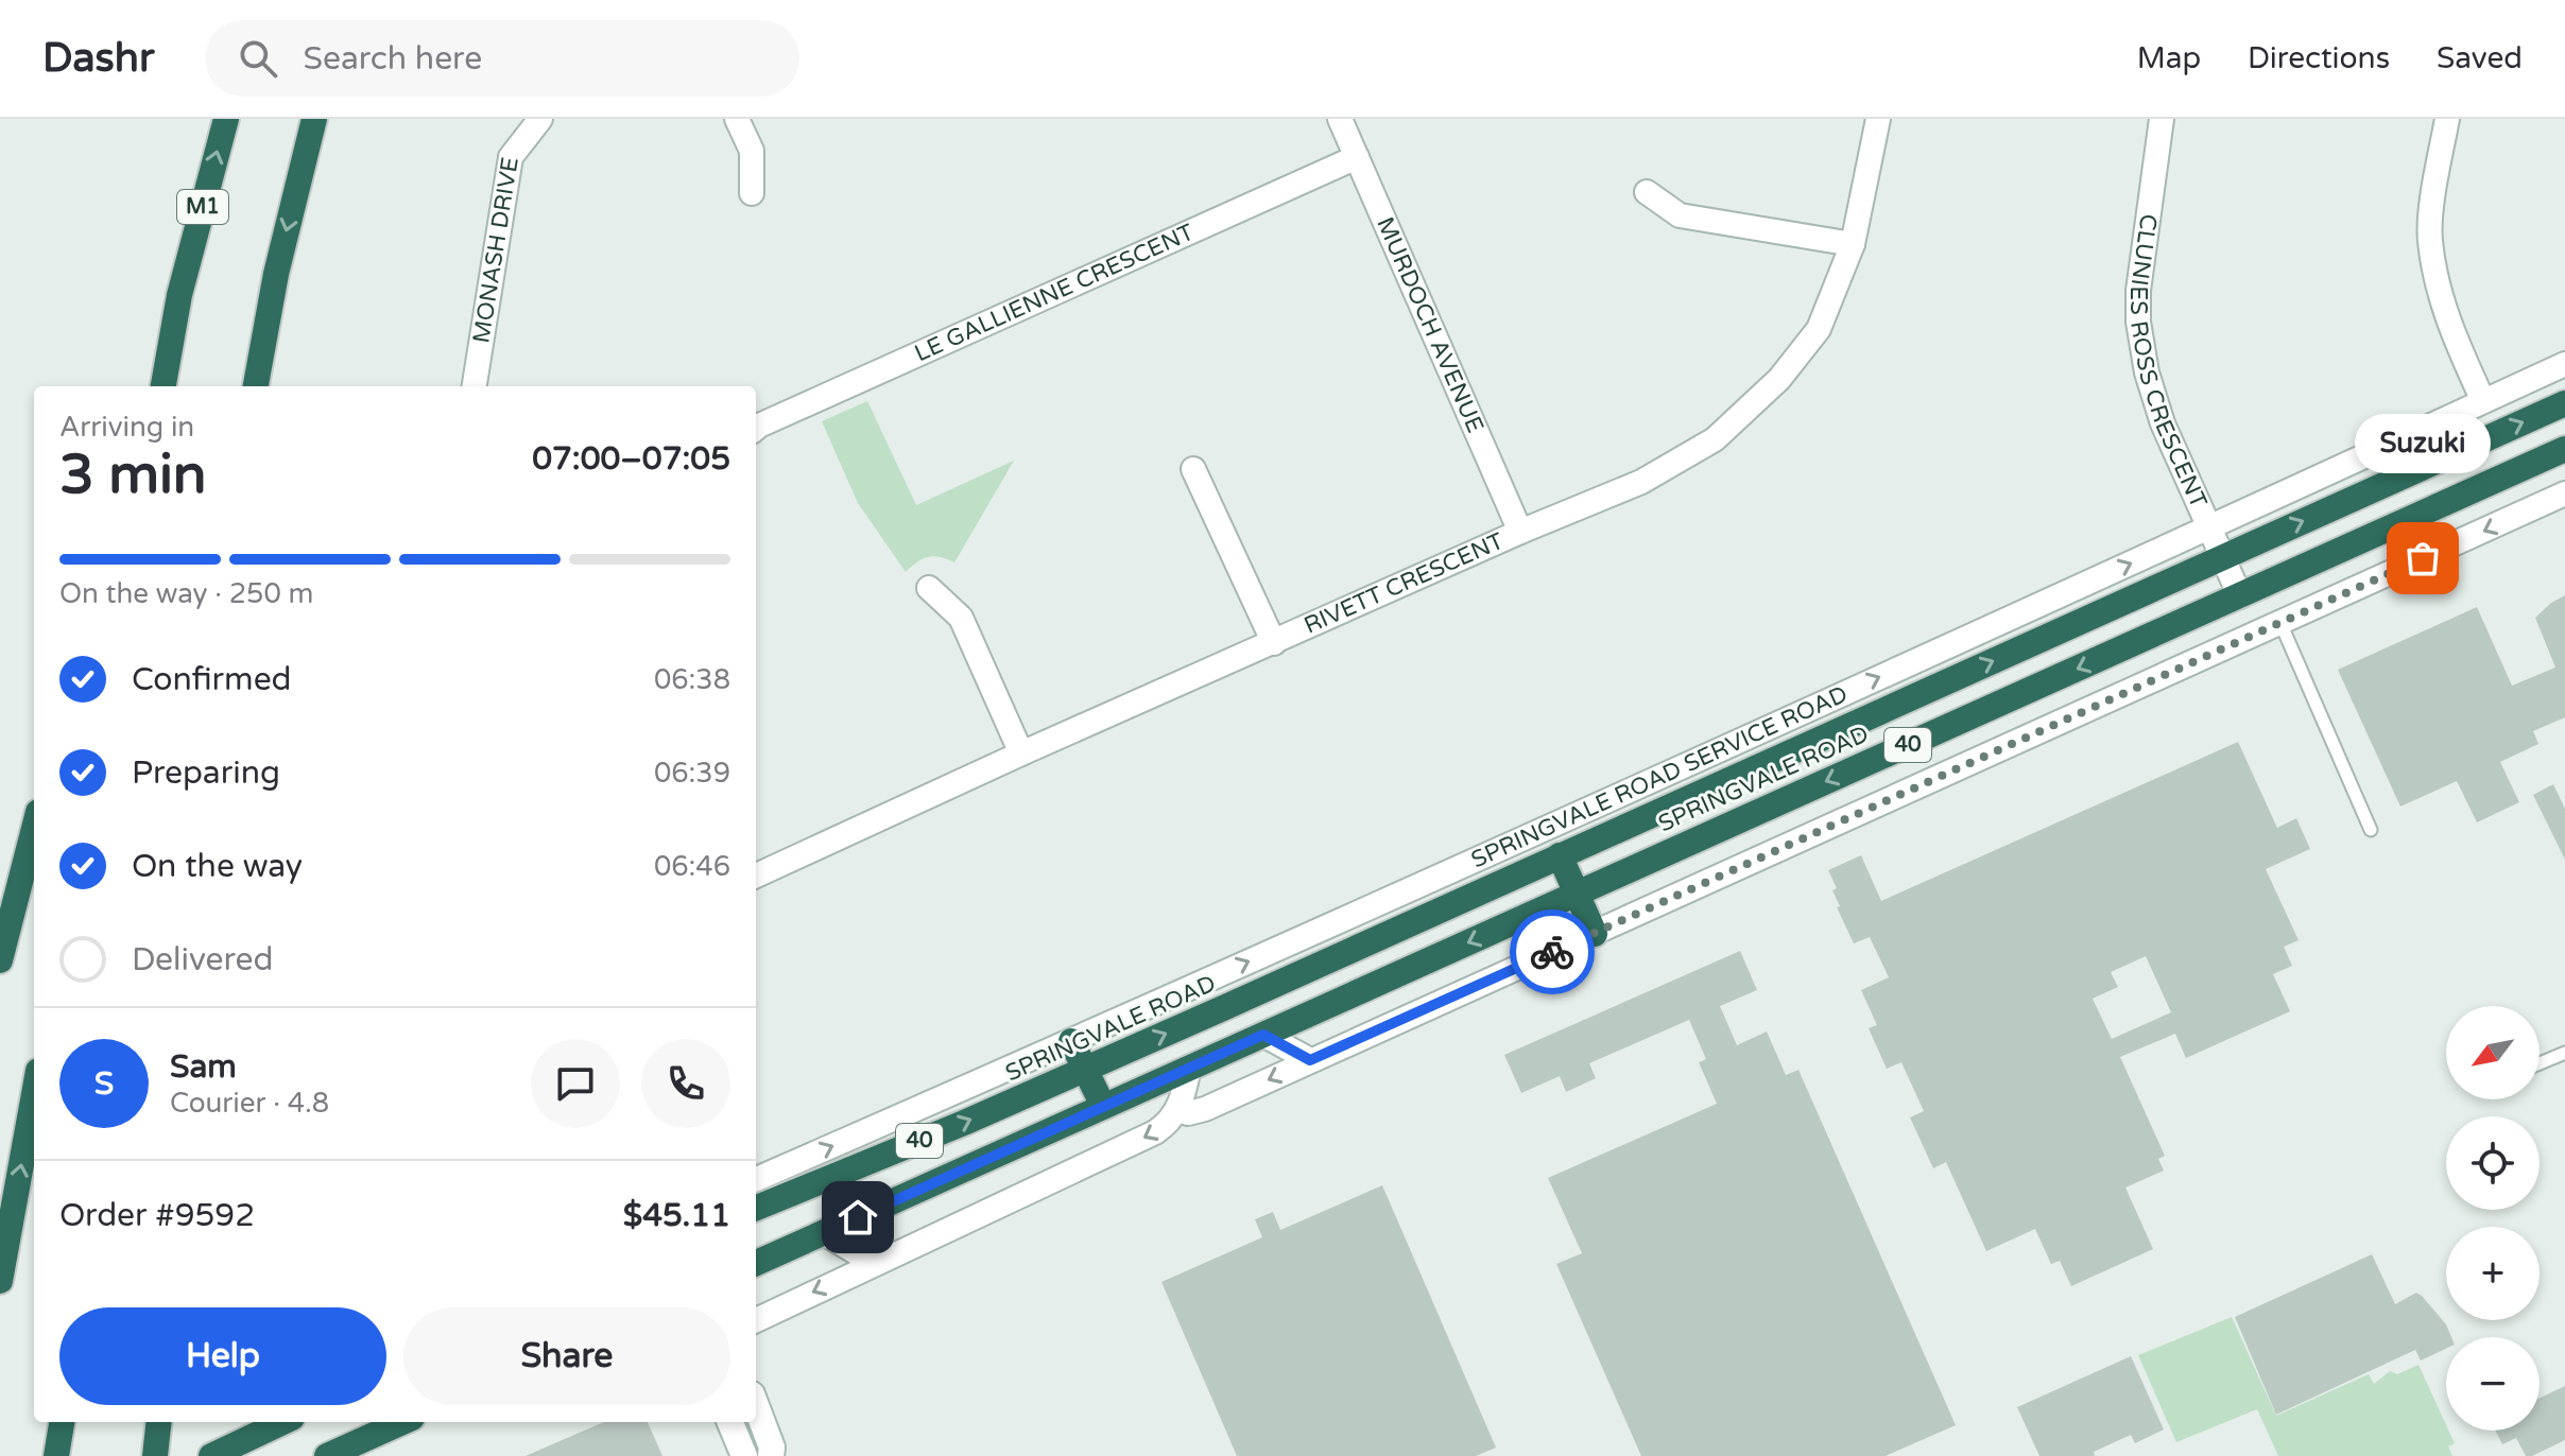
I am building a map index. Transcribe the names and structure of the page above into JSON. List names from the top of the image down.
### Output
{
  "streets": {
    "highway": ["M1", "40", "SPRINGVALE ROAD"],
    "street": [
      "MONASH DRIVE",
      "LE GALLIENNE CRESCENT",
      "MURDOCH AVENUE",
      "CLUNIES ROSS CRESCENT",
      "RIVETT CRESCENT",
      "SPRINGVALE ROAD SERVICE ROAD"
    ]
  },
  "crossings": [
    ["LE GALLIENNE CRESCENT", "MURDOCH AVENUE"],
    ["MURDOCH AVENUE", "RIVETT CRESCENT"],
    ["CLUNIES ROSS CRESCENT", "SPRINGVALE ROAD SERVICE ROAD"],
    ["CLUNIES ROSS CRESCENT", "SPRINGVALE ROAD"],
    ["SPRINGVALE ROAD SERVICE ROAD", "SPRINGVALE ROAD"]
  ],
  "places": ["Suzuki"],
  "north": "bottom left",
  "page": {
    "header": "Dashr",
    "search": "Search here",
    "nav": ["Map", "Directions", "Saved"],
    "heading": ["3 min", "Arriving in", "07:00–07:05"],
    "panel": [
      "Sam",
      "Courier · 4.8",
      "Order #9592",
      "$45.11"
    ],
    "bubble": "Suzuki",
    "bar": "On the way · 250 m",
    "list": [
      ["Confirmed", "06:38"],
      ["Preparing", "06:39"],
      ["On the way", "06:46"],
      "Delivered"
    ],
    "map_buttons": ["+", "−"],
    "round": "S",
    "buttons": ["Help", "Share"]
  }
}
